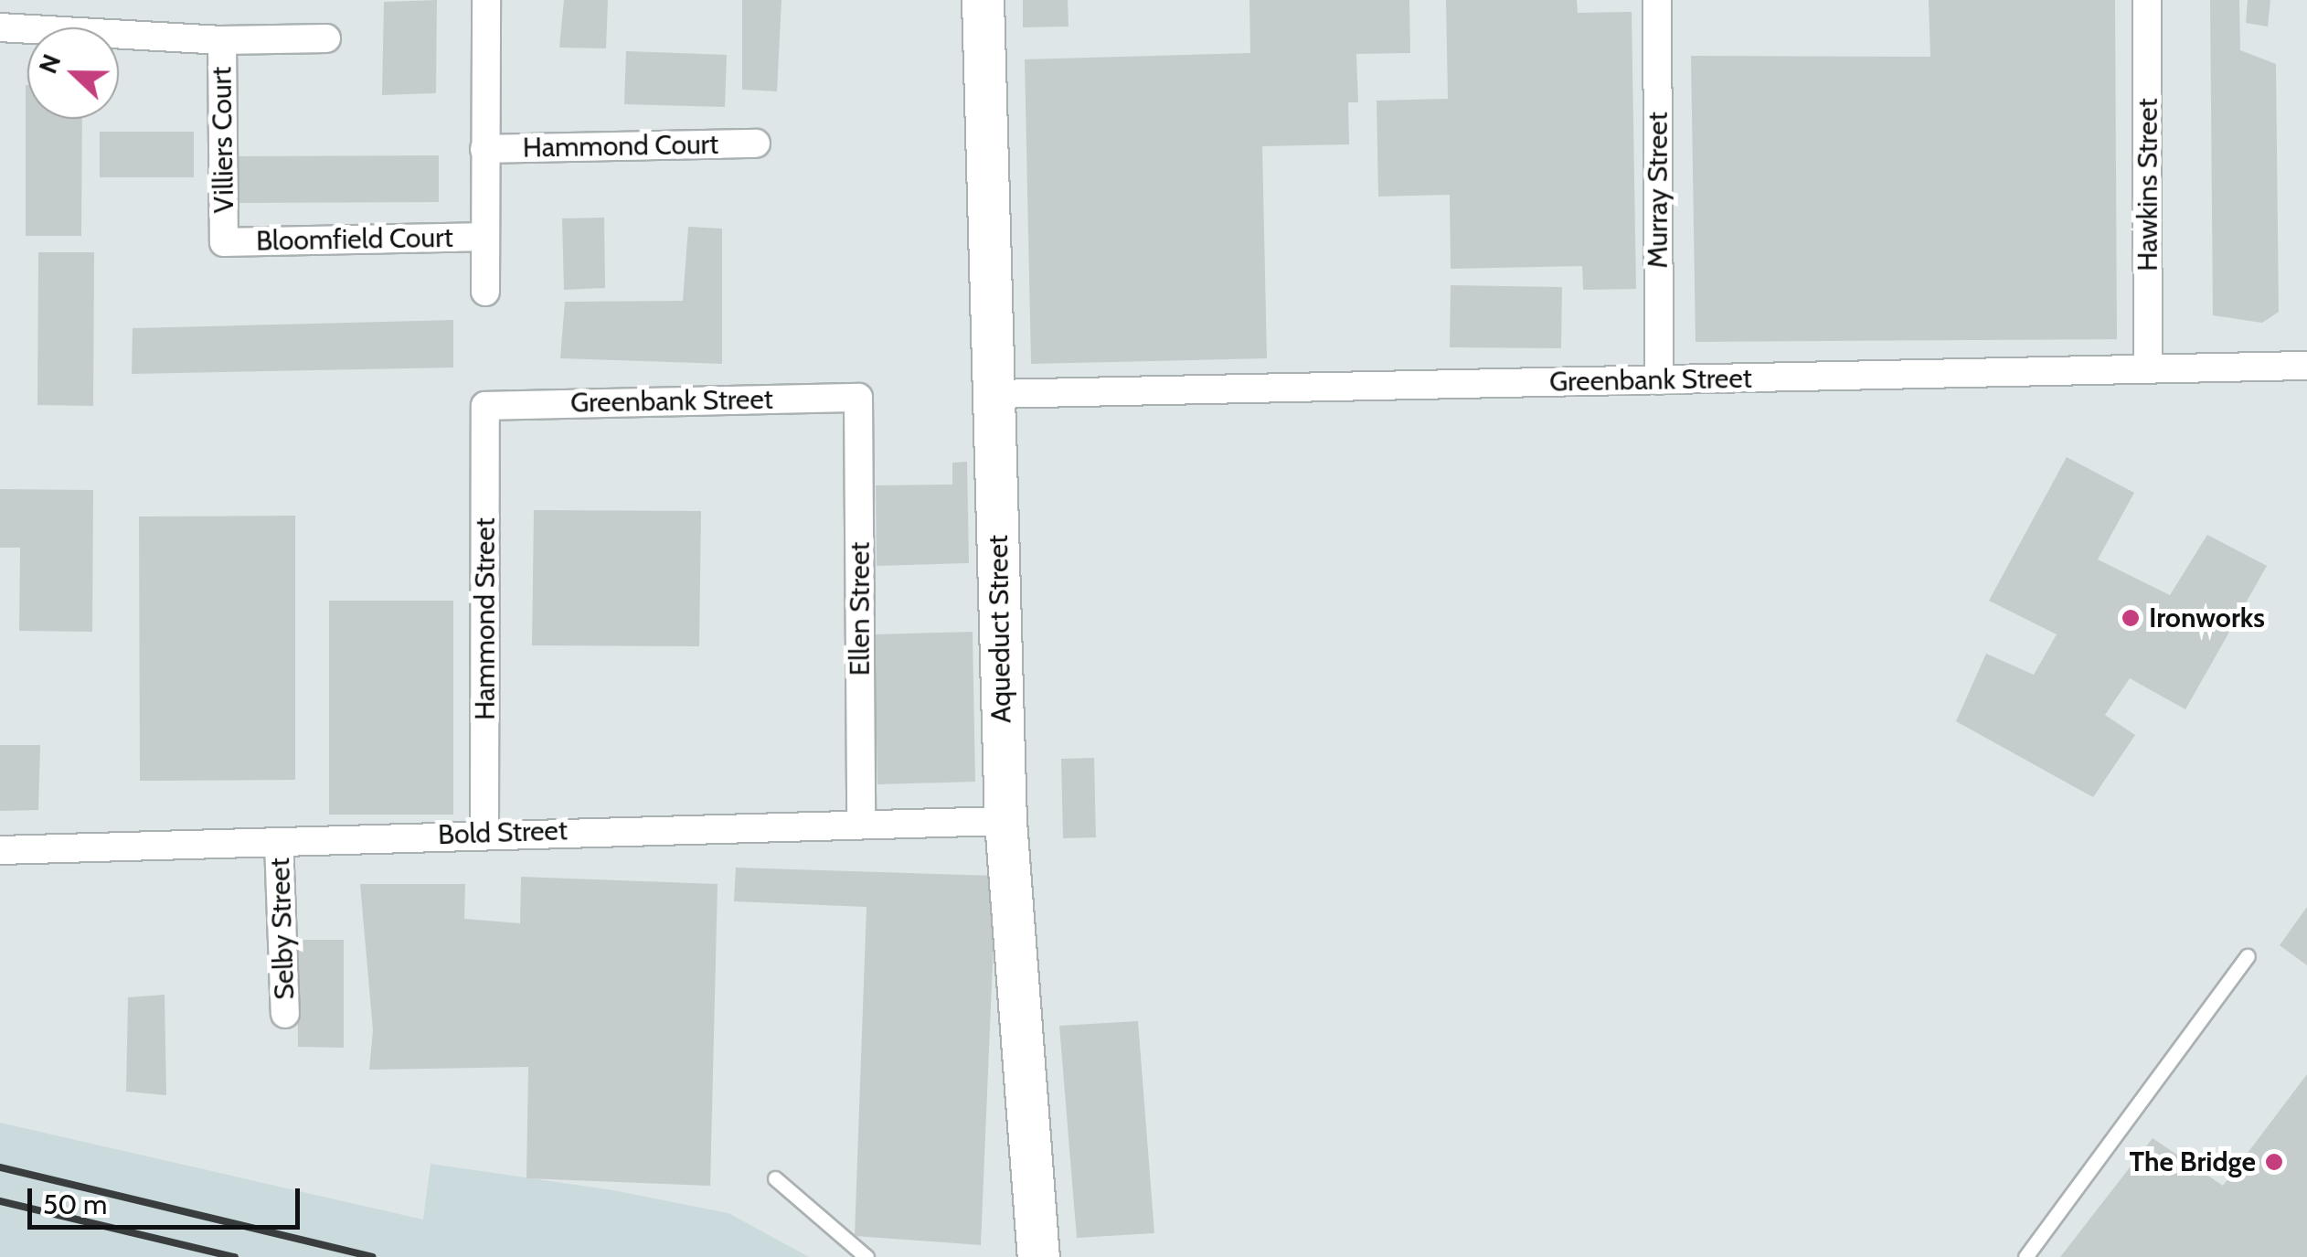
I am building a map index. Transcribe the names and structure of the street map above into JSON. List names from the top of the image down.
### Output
{
  "streets": {
    "street": [
      "Villiers Court",
      "Hammond Court",
      "Hawkins Street",
      "Murray Street",
      "Bloomfield Court",
      "Greenbank Street",
      "Ellen Street",
      "Hammond Street",
      "Aqueduct Street",
      "Bold Street",
      "Selby Street"
    ]
  },
  "crossings": [
    ["Villiers Court", "Bloomfield Court"],
    ["Hawkins Street", "Greenbank Street"],
    ["Murray Street", "Greenbank Street"],
    ["Greenbank Street", "Ellen Street"],
    ["Greenbank Street", "Hammond Street"],
    ["Greenbank Street", "Aqueduct Street"],
    ["Ellen Street", "Bold Street"],
    ["Hammond Street", "Bold Street"],
    ["Aqueduct Street", "Bold Street"],
    ["Bold Street", "Selby Street"]
  ],
  "places": ["Ironworks", "The Bridge"],
  "scale_bar": "50 m",
  "north": "left"
}
